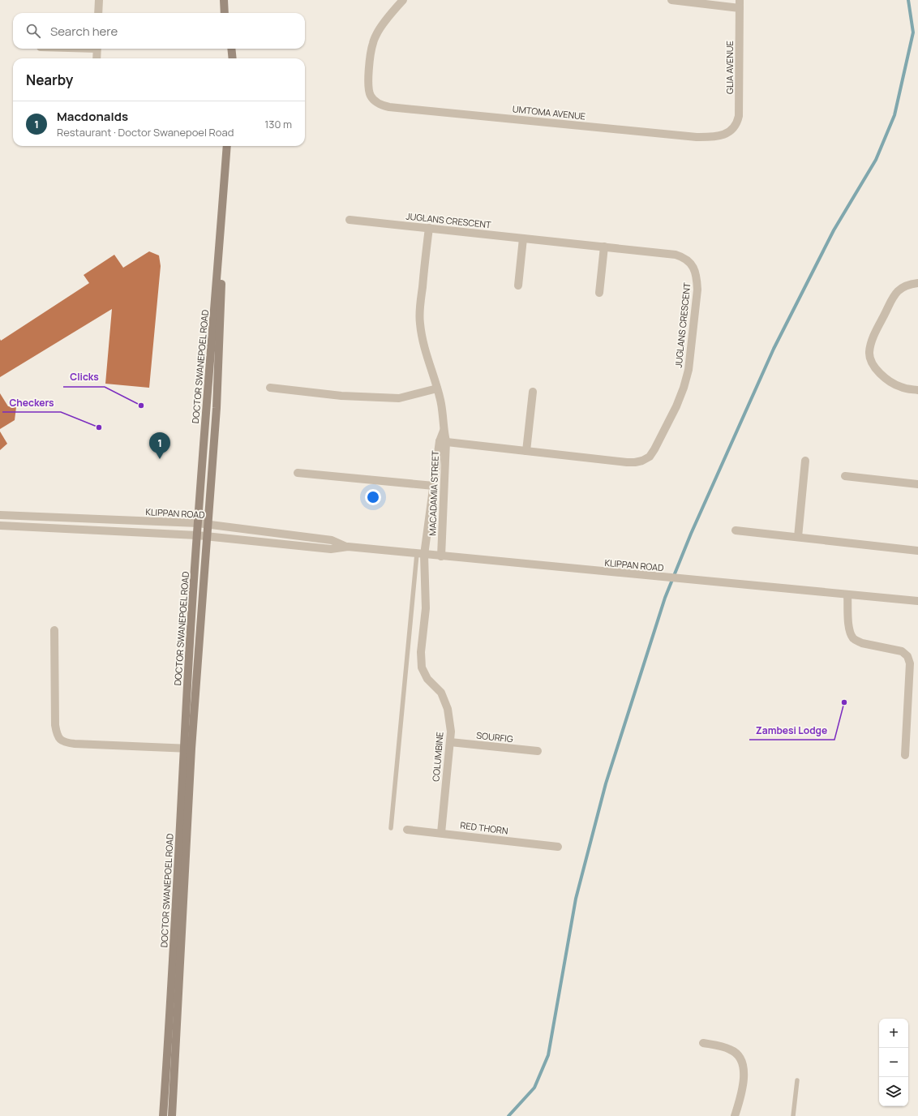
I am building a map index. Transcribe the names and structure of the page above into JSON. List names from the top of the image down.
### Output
{
  "streets": {
    "main road": ["DOCTOR SWANEPOEL ROAD"],
    "street": [
      "GLIA AVENUE",
      "UMTOMA AVENUE",
      "JUGLANS CRESCENT",
      "MACADAMIA STREET",
      "KLIPPAN ROAD",
      "SOURFIG",
      "COLUMBINE",
      "RED THORN"
    ]
  },
  "crossings": [
    ["GLIA AVENUE", "UMTOMA AVENUE"],
    ["JUGLANS CRESCENT", "MACADAMIA STREET"],
    ["DOCTOR SWANEPOEL ROAD", "KLIPPAN ROAD"],
    ["MACADAMIA STREET", "KLIPPAN ROAD"],
    ["MACADAMIA STREET", "COLUMBINE"],
    ["KLIPPAN ROAD", "COLUMBINE"],
    ["SOURFIG", "COLUMBINE"],
    ["COLUMBINE", "RED THORN"]
  ],
  "places": ["Clicks", "Checkers", "Zambesi Lodge"],
  "page": {
    "search": "Search here",
    "heading": "Nearby",
    "list": [
      {
        "mark": "1",
        "name": "Macdonalds",
        "note": "Restaurant · Doctor Swanepoel Road",
        "value": "130 m"
      }
    ],
    "pins": "1",
    "map_buttons": ["+", "−"]
  }
}
